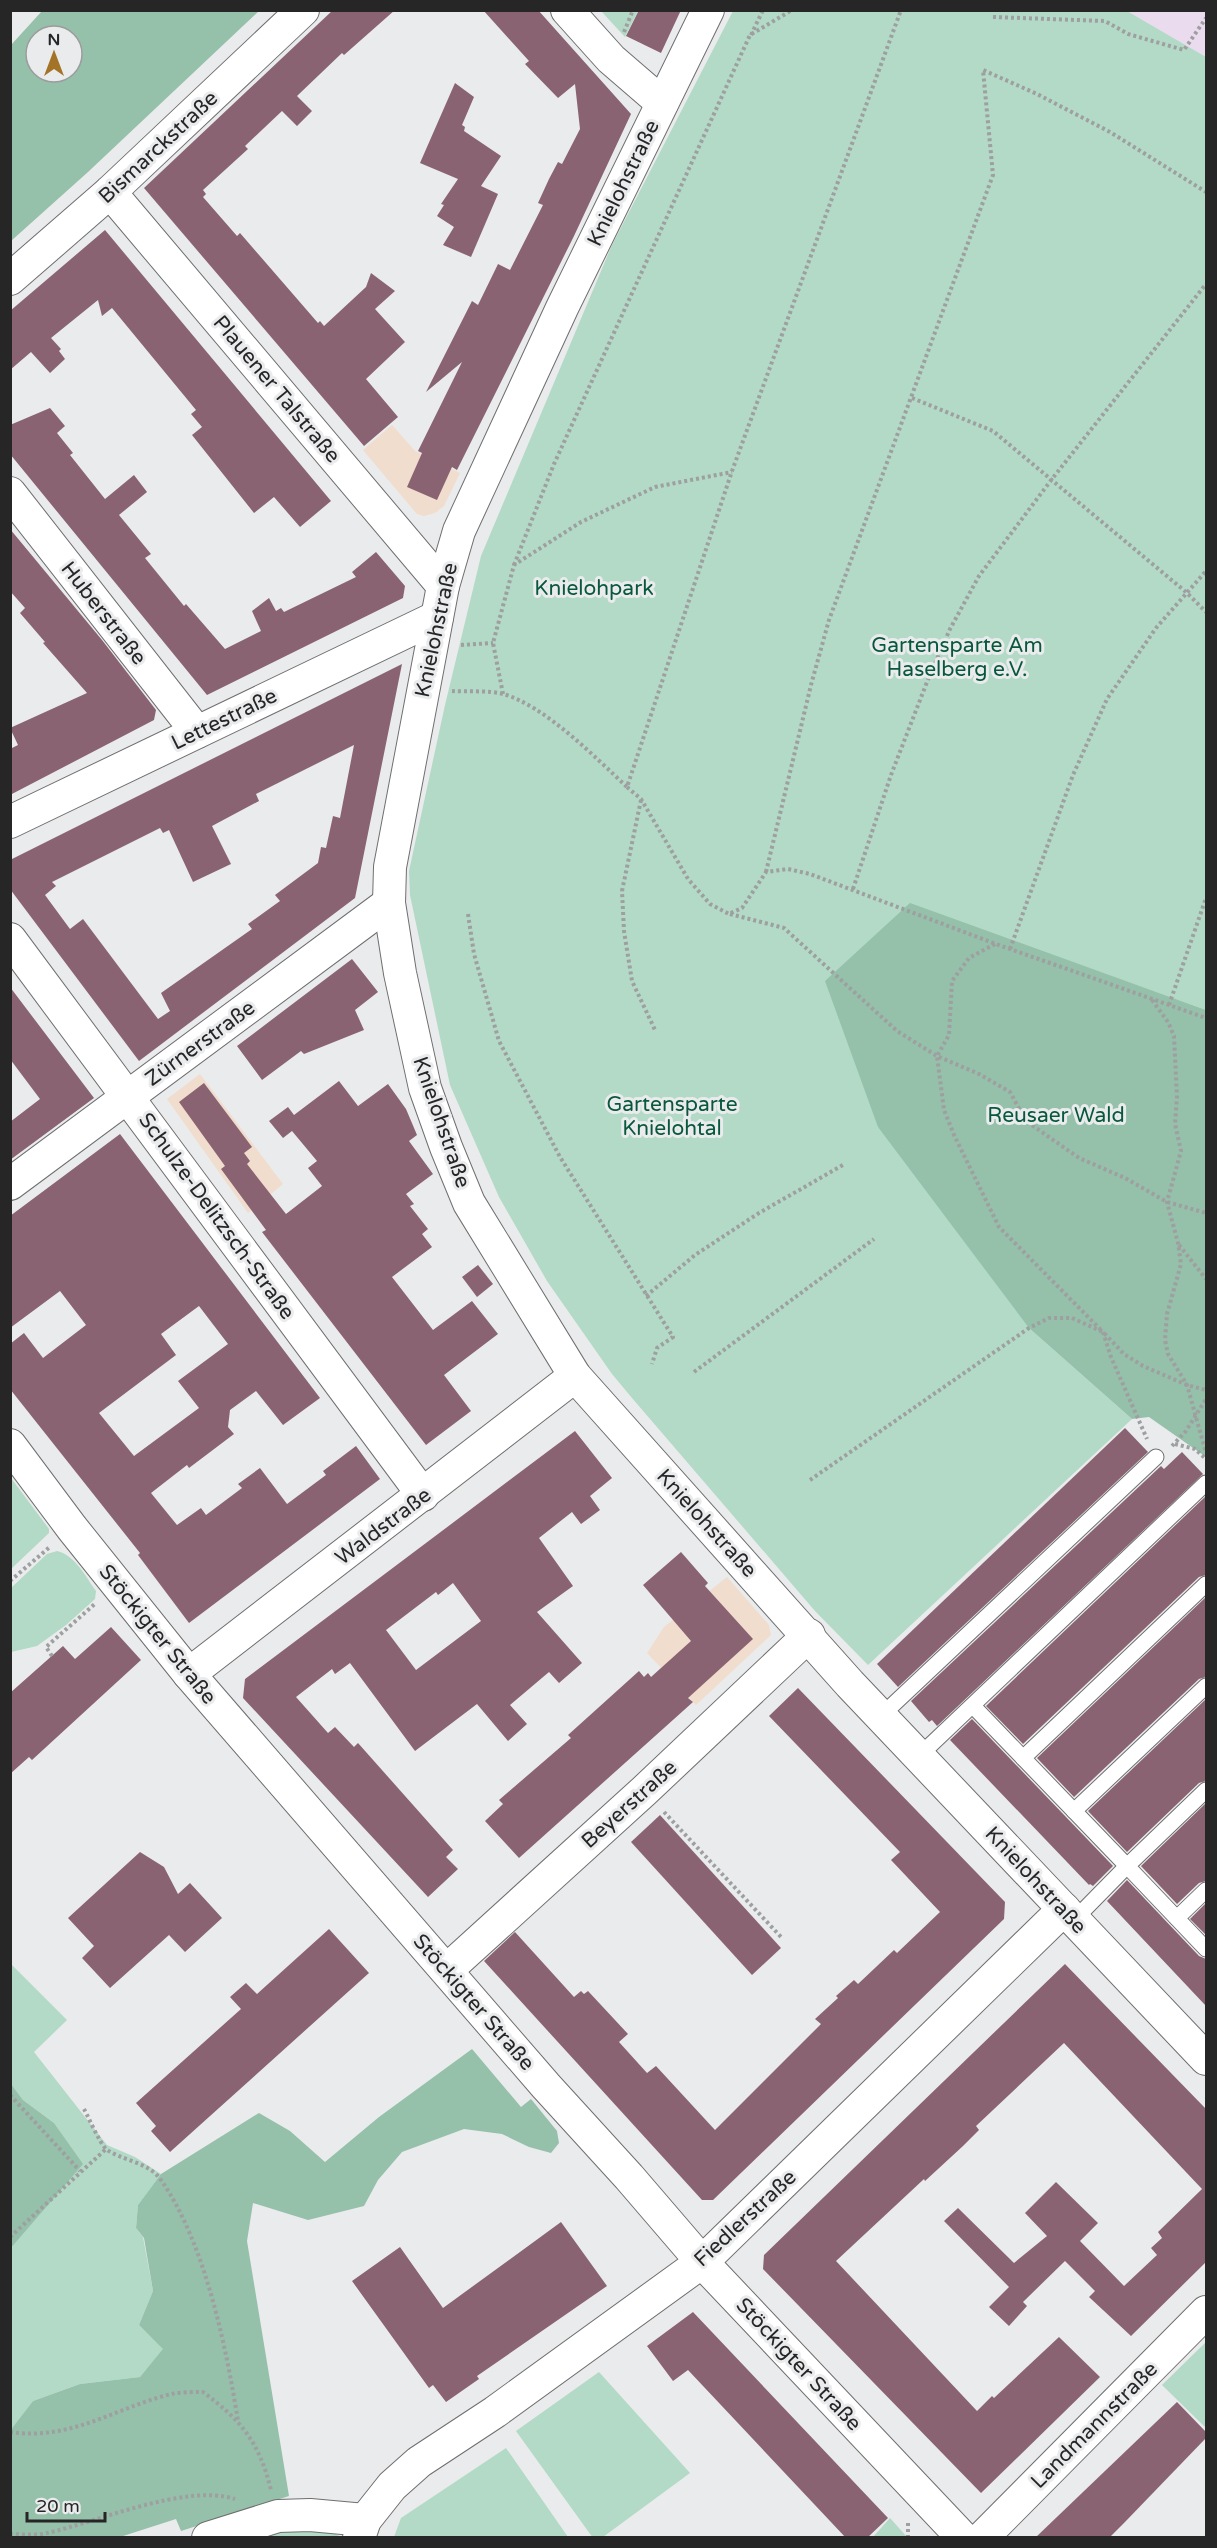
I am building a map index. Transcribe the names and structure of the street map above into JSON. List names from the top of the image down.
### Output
{
  "streets": {
    "street": [
      "Bismarckstraße",
      "Knielohstraße",
      "Plauener Talstraße",
      "Huberstraße",
      "Lettestraße",
      "Zürnerstraße",
      "Schulze-Delitzsch-Straße",
      "Waldstraße",
      "Stöckigter Straße",
      "Beyerstraße",
      "Fiedlerstraße",
      "Landmannstraße"
    ]
  },
  "crossings": [
    ["Bismarckstraße", "Plauener Talstraße"],
    ["Knielohstraße", "Plauener Talstraße"],
    ["Knielohstraße", "Lettestraße"],
    ["Knielohstraße", "Zürnerstraße"],
    ["Knielohstraße", "Waldstraße"],
    ["Knielohstraße", "Beyerstraße"],
    ["Knielohstraße", "Fiedlerstraße"],
    ["Huberstraße", "Lettestraße"],
    ["Zürnerstraße", "Schulze-Delitzsch-Straße"],
    ["Schulze-Delitzsch-Straße", "Waldstraße"],
    ["Waldstraße", "Stöckigter Straße"],
    ["Stöckigter Straße", "Beyerstraße"],
    ["Stöckigter Straße", "Fiedlerstraße"]
  ],
  "parks": [
    "Knielohpark",
    "Gartensparte Am Haselberg e.V.",
    "Gartensparte Knielohtal",
    "Reusaer Wald"
  ],
  "scale_bar": "20 m",
  "north": "top"
}
